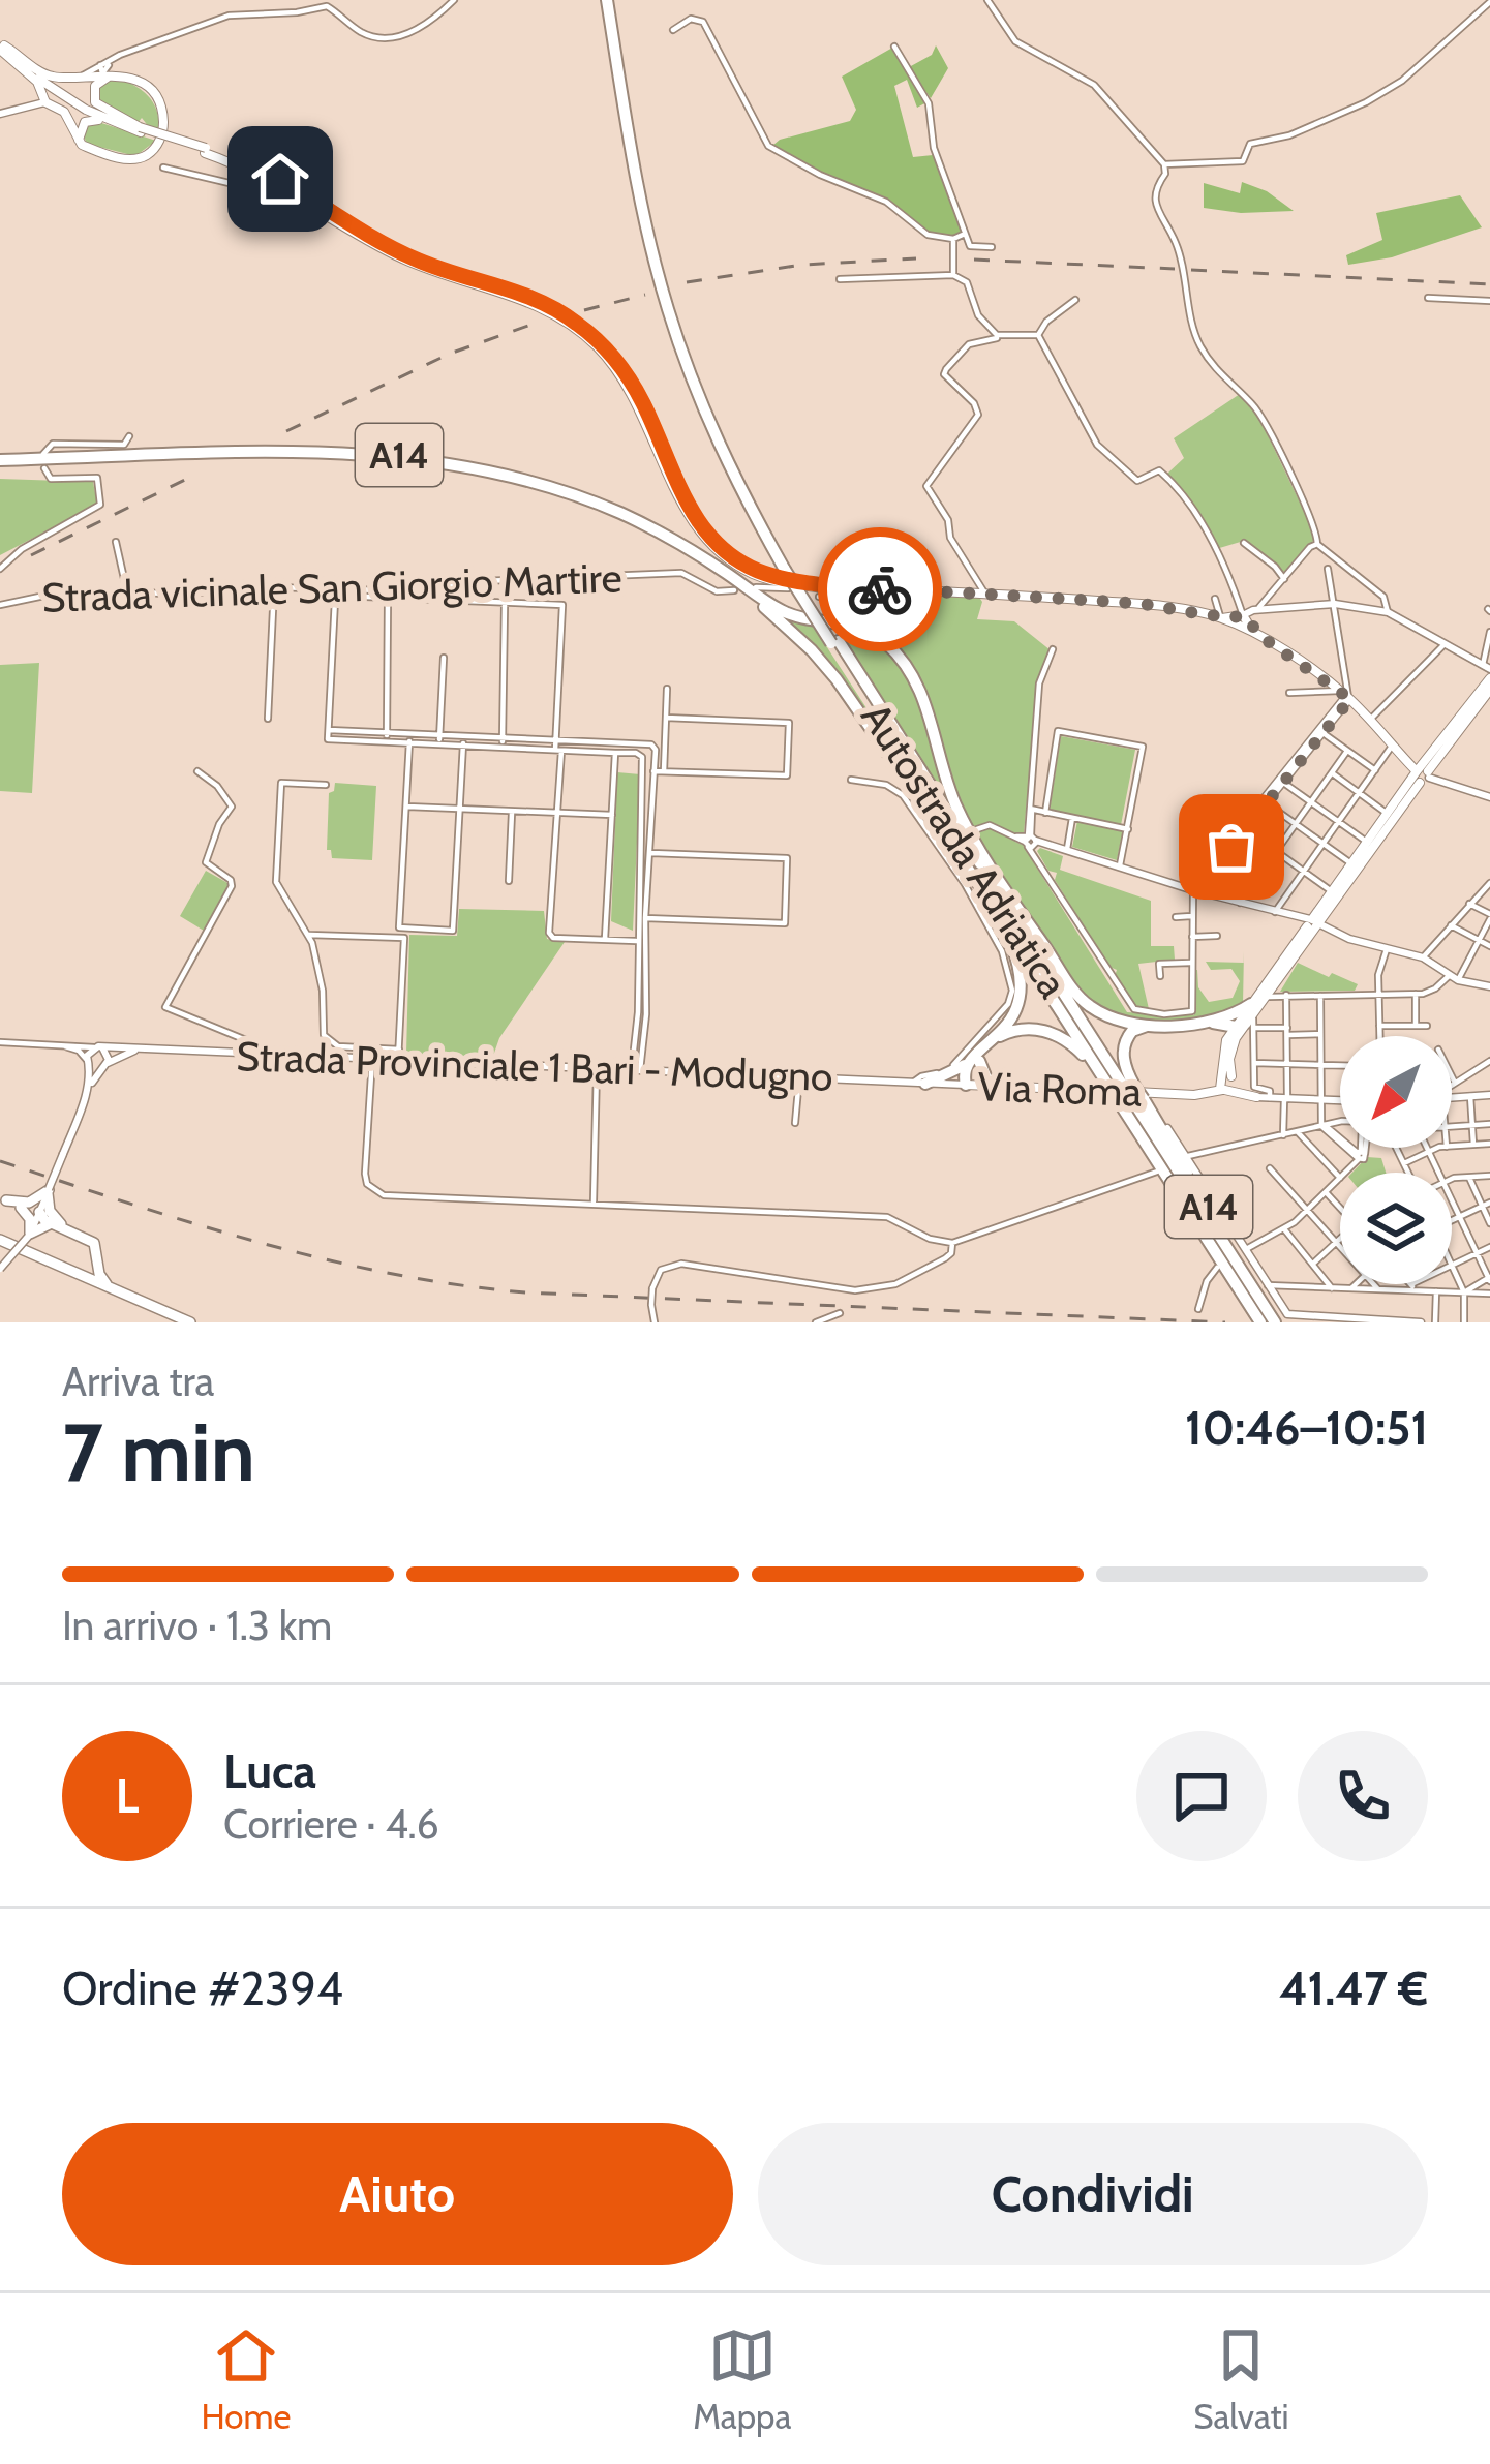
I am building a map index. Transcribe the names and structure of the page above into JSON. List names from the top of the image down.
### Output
{
  "streets": {
    "highway": ["A14", "Autostrada Adriatica"],
    "main road": ["Via Roma"],
    "street": ["Strada vicinale San Giorgio Martire", "Strada Provinciale 1 Bari - Modugno"]
  },
  "crossings": [
    ["A14", "Autostrada Adriatica"],
    ["A14", "Via Roma"],
    ["Autostrada Adriatica", "Via Roma"],
    ["Strada Provinciale 1 Bari - Modugno", "Via Roma"]
  ],
  "north": "bottom left",
  "page": {
    "heading": ["7 min", "Arriva tra", "10:46–10:51"],
    "panel": [
      "Luca",
      "Corriere · 4.6",
      "Ordine #2394",
      "41.47 €"
    ],
    "bar": "In arrivo · 1.3 km",
    "round": "L",
    "buttons": ["Aiuto", "Condividi"],
    "tabs": ["Home", "Mappa", "Salvati"]
  }
}
